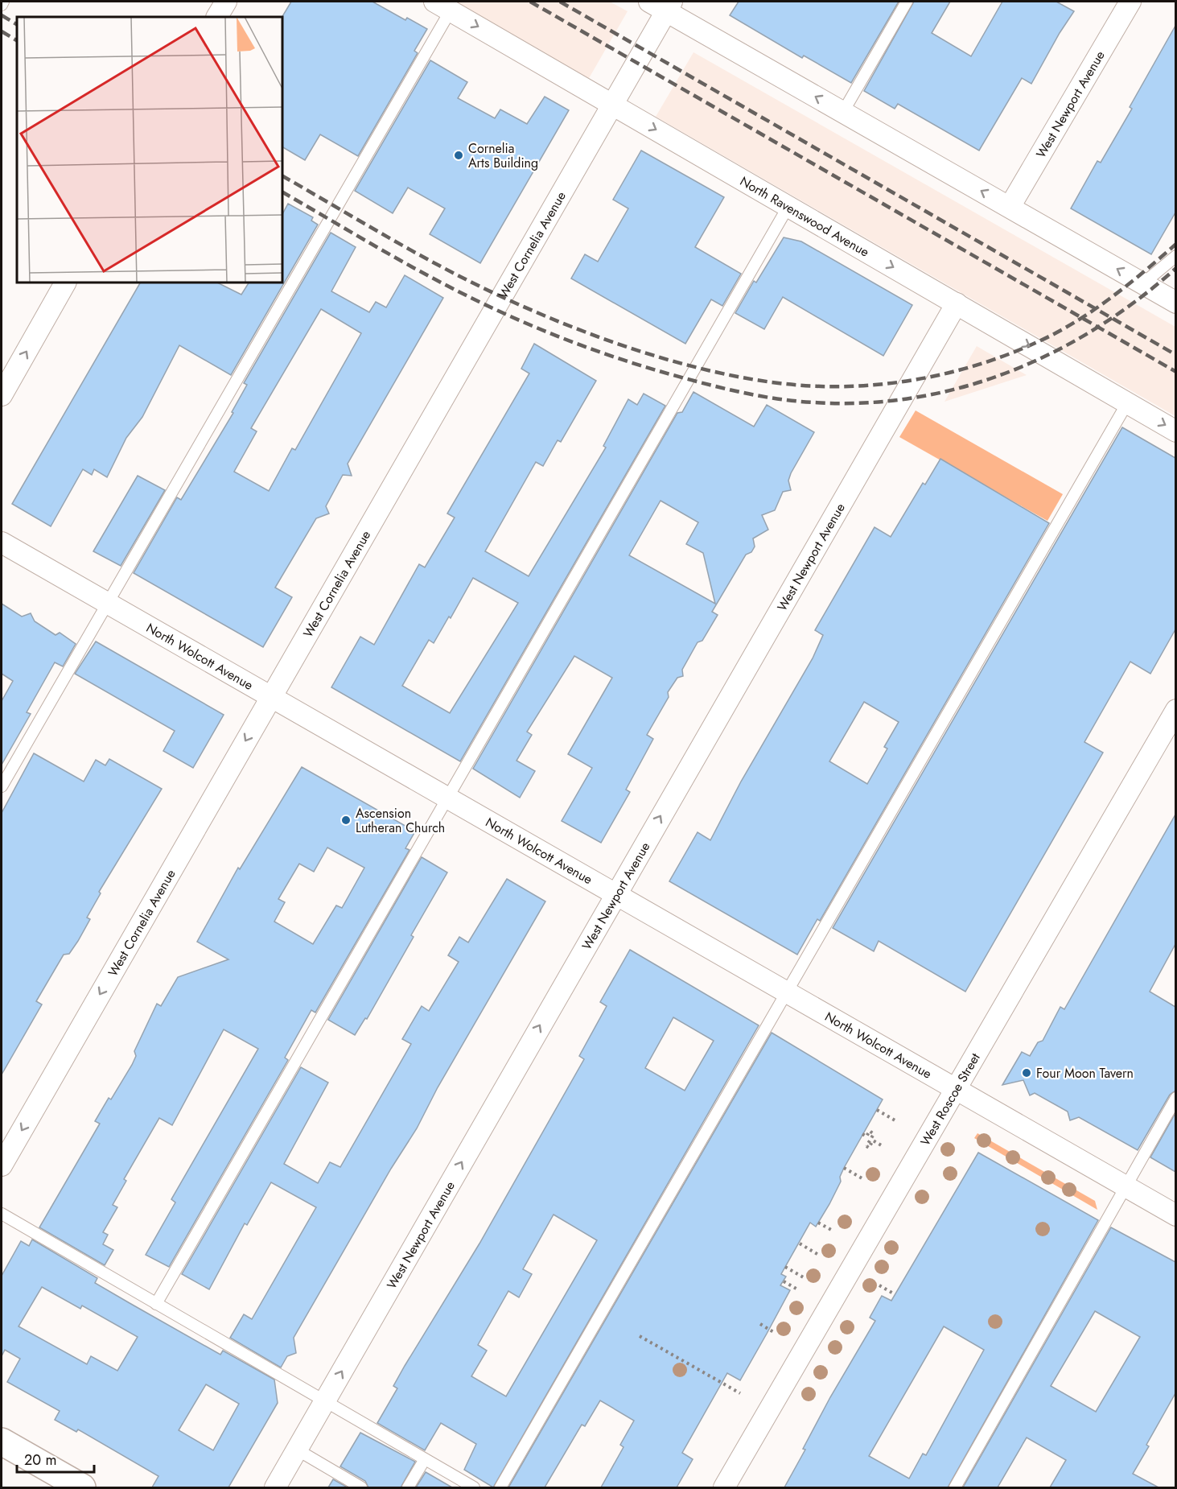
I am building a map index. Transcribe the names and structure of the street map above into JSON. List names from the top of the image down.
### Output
{
  "streets": {
    "street": [
      "West Newport Avenue",
      "North Ravenswood Avenue",
      "West Cornelia Avenue",
      "North Wolcott Avenue",
      "West Roscoe Street"
    ]
  },
  "crossings": [
    ["West Newport Avenue", "North Ravenswood Avenue"],
    ["West Newport Avenue", "North Wolcott Avenue"],
    ["North Ravenswood Avenue", "West Cornelia Avenue"],
    ["West Cornelia Avenue", "North Wolcott Avenue"],
    ["North Wolcott Avenue", "West Roscoe Street"]
  ],
  "one_way": ["West Newport Avenue", "West Cornelia Avenue"],
  "places": ["Cornelia Arts Building", "Ascension Lutheran Church", "Four Moon Tavern"],
  "scale_bar": "20 m"
}
